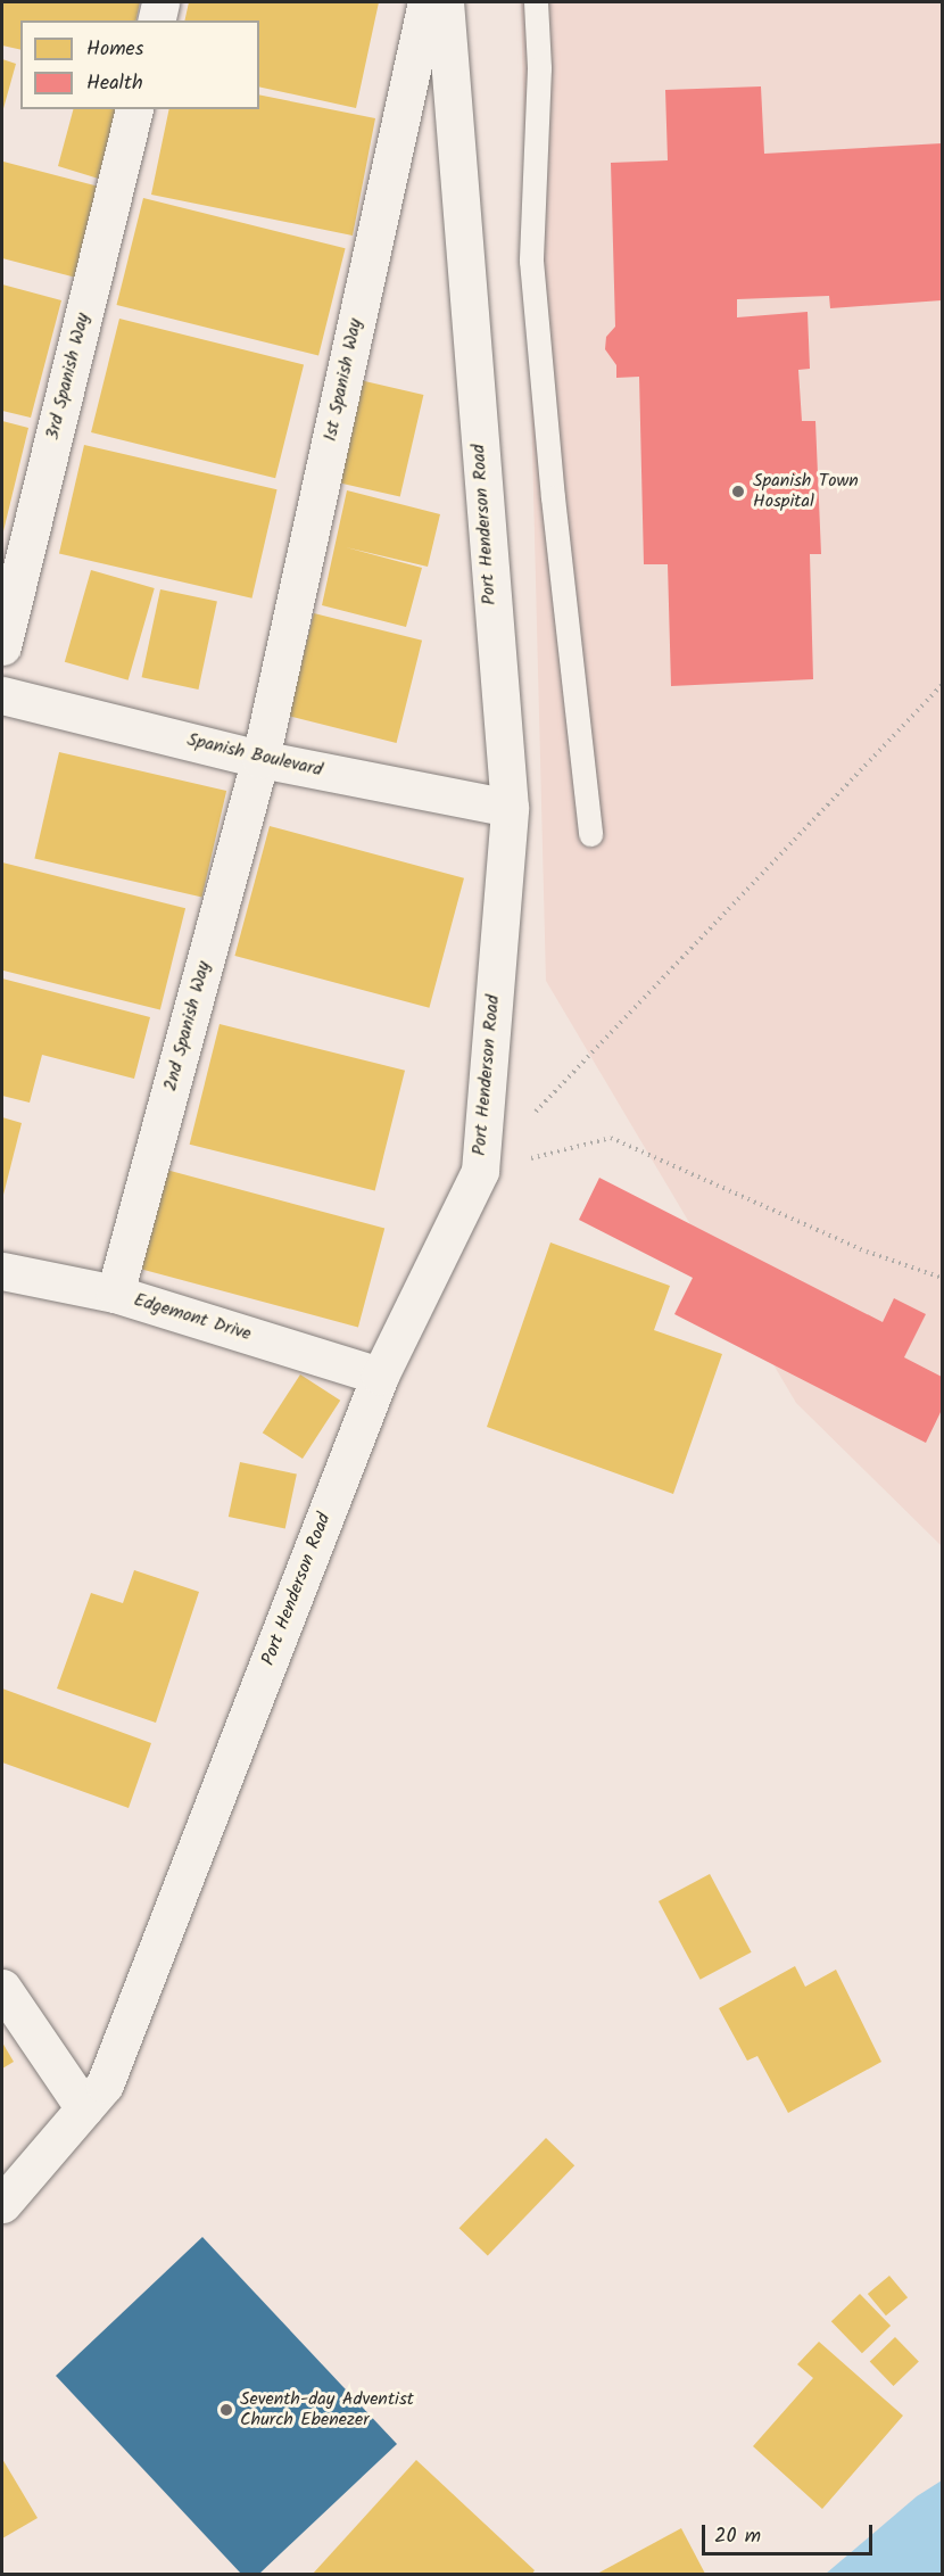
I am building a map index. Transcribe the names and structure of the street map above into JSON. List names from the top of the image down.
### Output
{
  "streets": {
    "street": [
      "3rd Spanish Way",
      "1st Spanish Way",
      "Port Henderson Road",
      "Spanish Boulevard",
      "2nd Spanish Way",
      "Edgemont Drive"
    ]
  },
  "crossings": [
    ["1st Spanish Way", "Spanish Boulevard"],
    ["1st Spanish Way", "2nd Spanish Way"],
    ["Port Henderson Road", "Spanish Boulevard"],
    ["Port Henderson Road", "Edgemont Drive"],
    ["Spanish Boulevard", "2nd Spanish Way"],
    ["2nd Spanish Way", "Edgemont Drive"]
  ],
  "places": ["Spanish Town Hospital", "Seventh-day Adventist Church Ebenezer"],
  "legend": ["Homes", "Health"],
  "scale_bar": "20 m"
}
